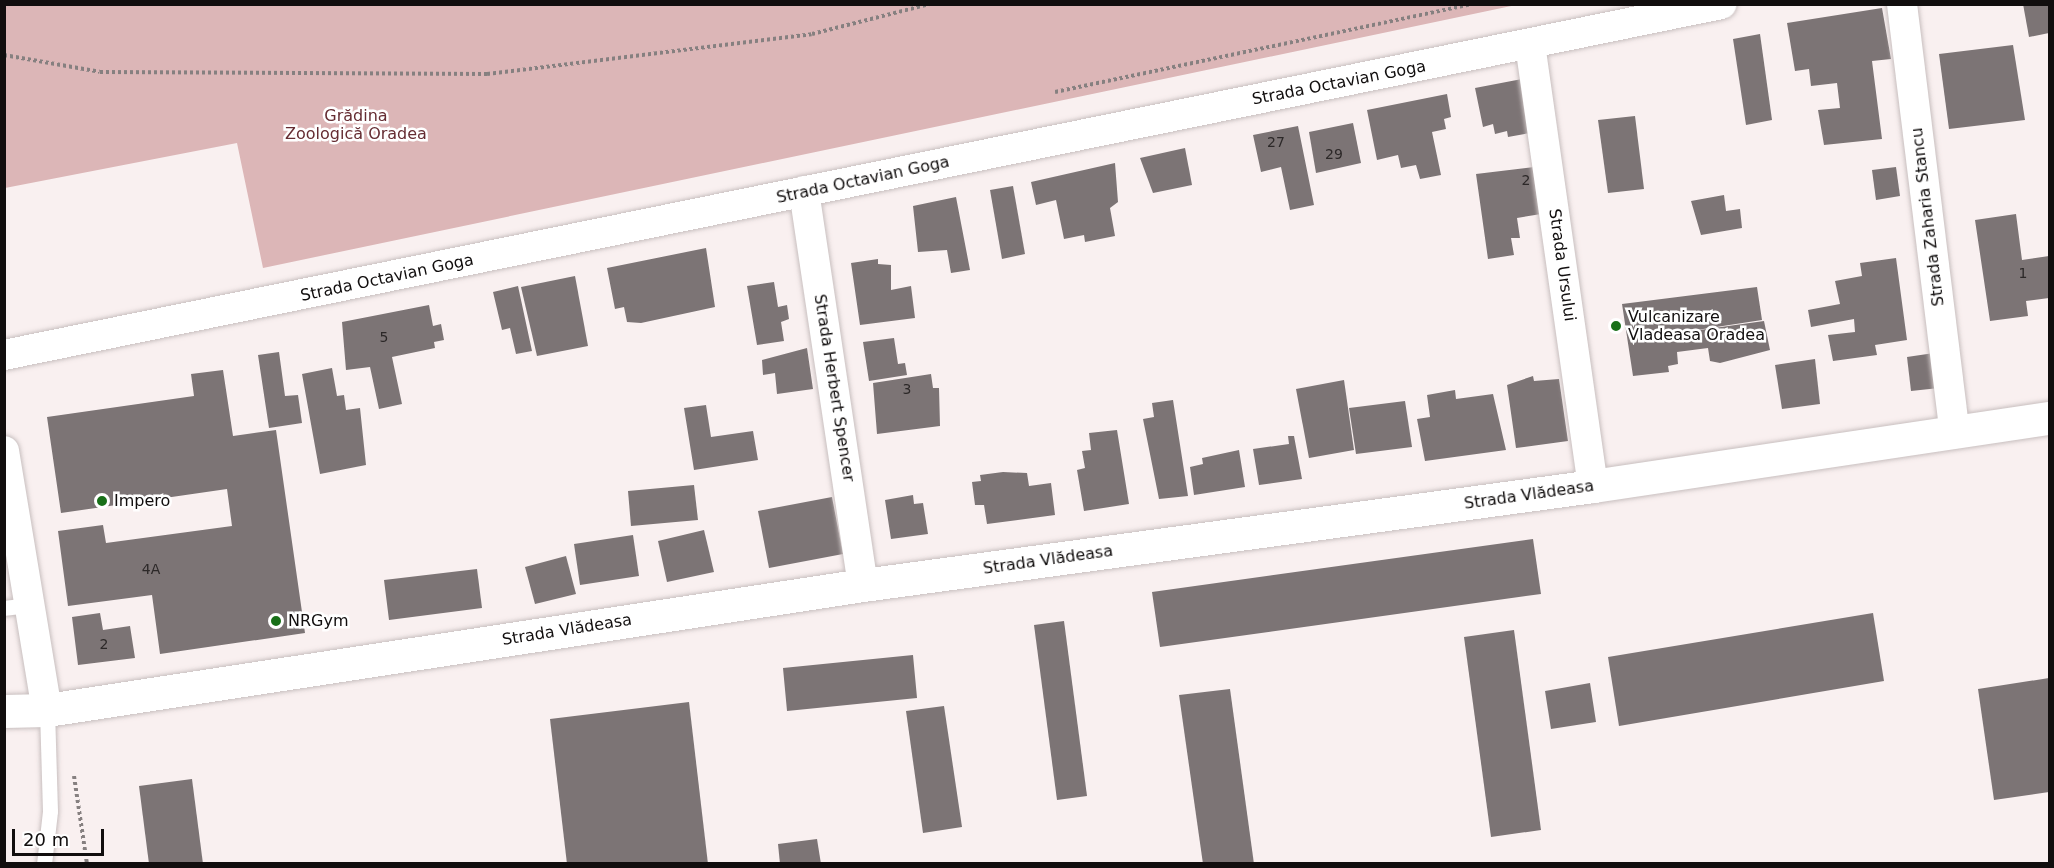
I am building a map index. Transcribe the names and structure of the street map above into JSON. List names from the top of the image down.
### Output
{
  "streets": {
    "street": [
      "Strada Octavian Goga",
      "Strada Zaharia Stancu",
      "Strada Ursului",
      "Strada Herbert Spencer",
      "Strada Vlădeasa"
    ]
  },
  "crossings": [
    ["Strada Octavian Goga", "Strada Ursului"],
    ["Strada Octavian Goga", "Strada Herbert Spencer"],
    ["Strada Zaharia Stancu", "Strada Vlădeasa"],
    ["Strada Ursului", "Strada Vlădeasa"],
    ["Strada Herbert Spencer", "Strada Vlădeasa"]
  ],
  "parks": ["Grădina Zoologică Oradea"],
  "places": ["Vulcanizare Vladeasa Oradea", "Impero", "NRGym"],
  "house_numbers": [
    "27",
    "29",
    "2",
    "1",
    "5",
    "3",
    "4A",
    "2"
  ],
  "scale_bar": "20 m"
}
